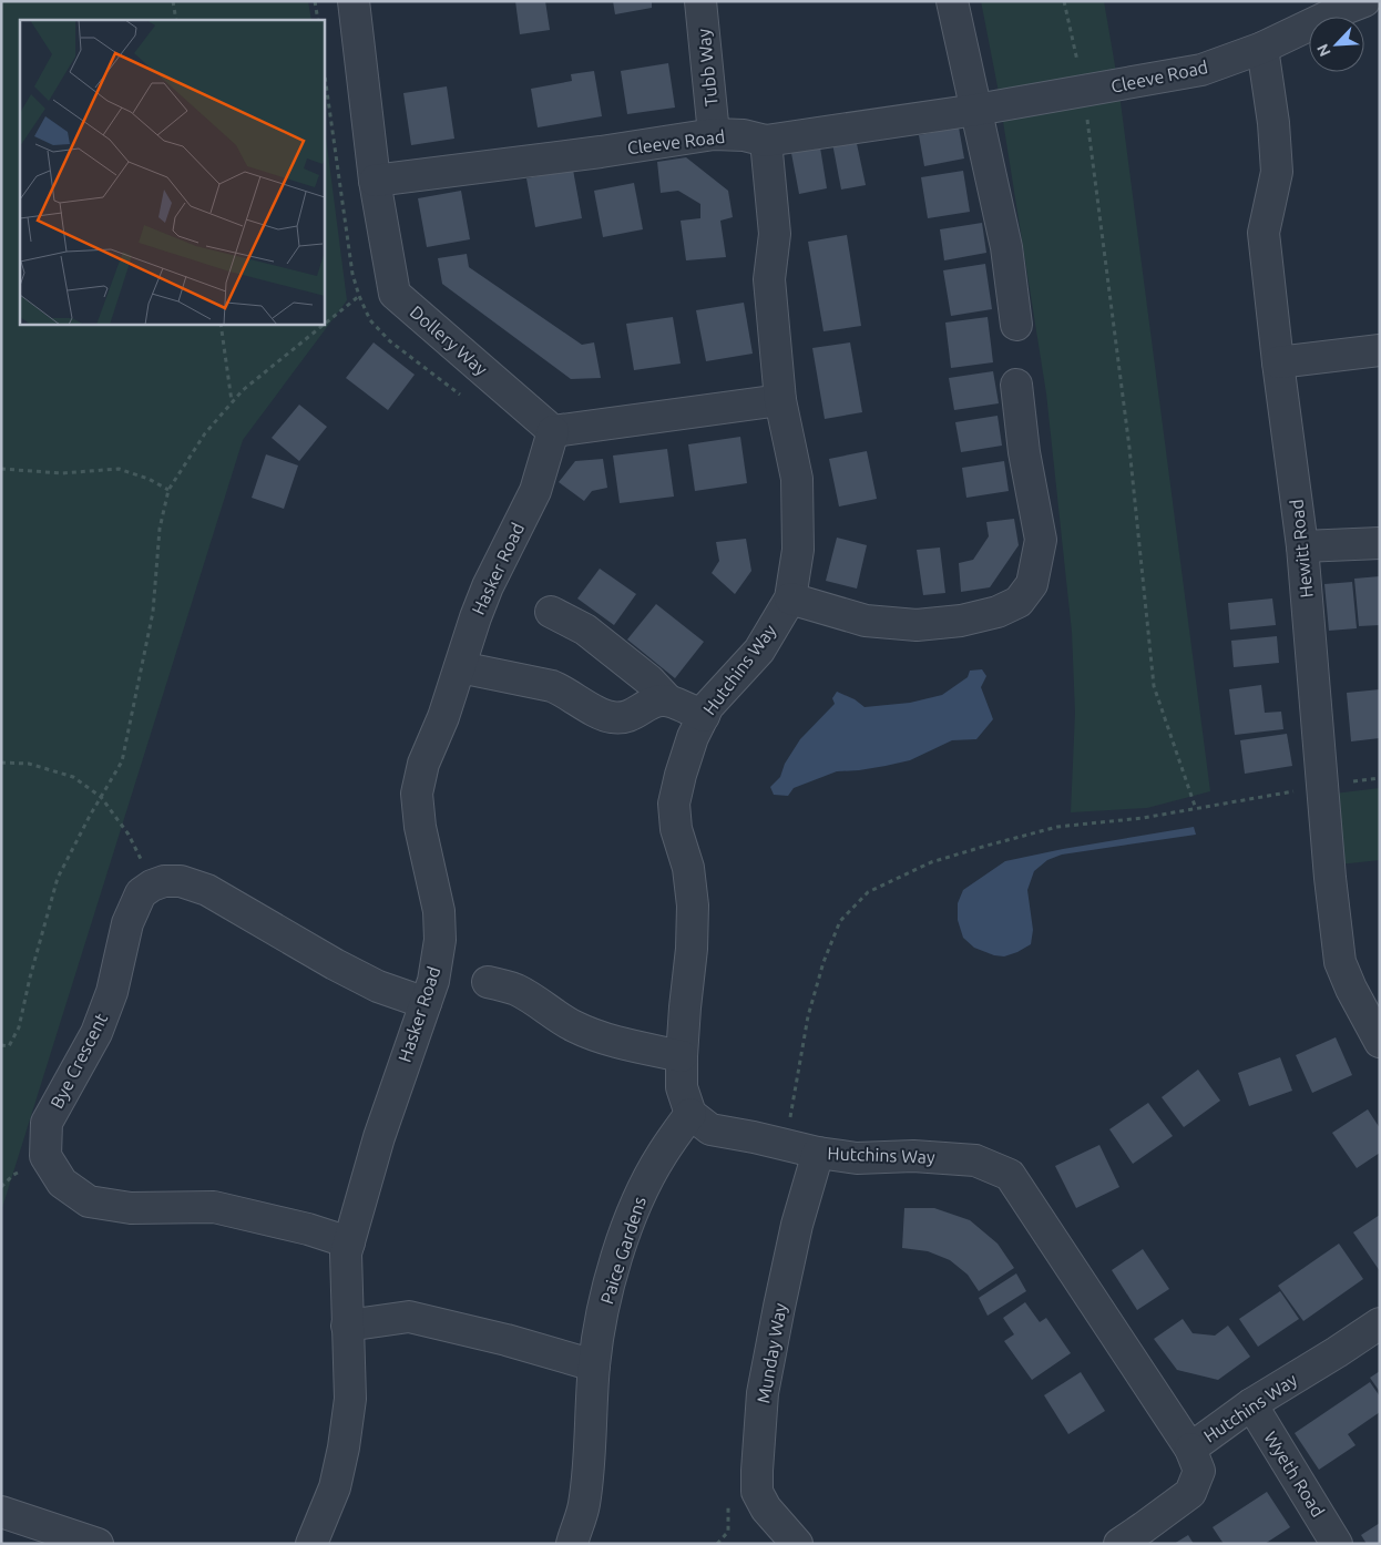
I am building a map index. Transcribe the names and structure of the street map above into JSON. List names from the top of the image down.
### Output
{
  "streets": {
    "street": [
      "Tubb Way",
      "Cleeve Road",
      "Dollery Way",
      "Hewitt Road",
      "Hasker Road",
      "Hutchins Way",
      "Bye Crescent",
      "Paice Gardens",
      "Munday Way",
      "Wyeth Road"
    ]
  },
  "crossings": [
    ["Tubb Way", "Cleeve Road"],
    ["Cleeve Road", "Dollery Way"],
    ["Cleeve Road", "Hewitt Road"],
    ["Cleeve Road", "Hutchins Way"],
    ["Dollery Way", "Hasker Road"],
    ["Hasker Road", "Bye Crescent"],
    ["Hutchins Way", "Paice Gardens"],
    ["Hutchins Way", "Munday Way"],
    ["Hutchins Way", "Wyeth Road"]
  ],
  "north": "bottom left"
}
